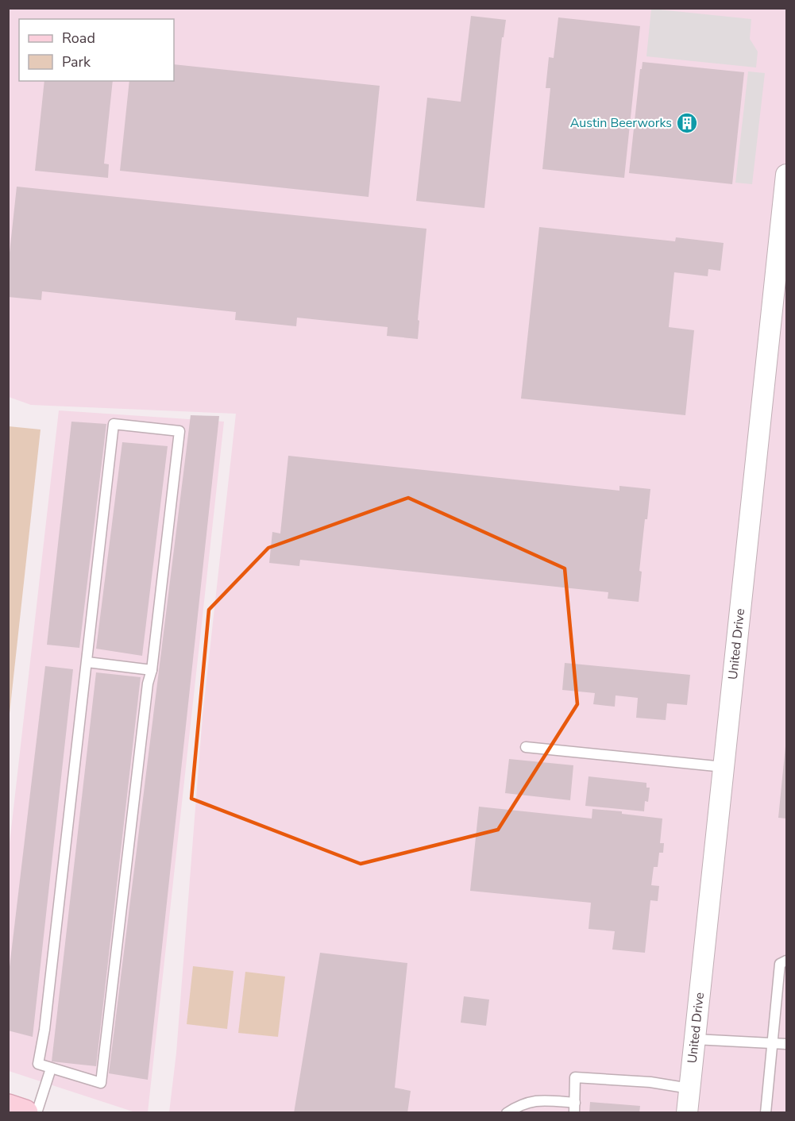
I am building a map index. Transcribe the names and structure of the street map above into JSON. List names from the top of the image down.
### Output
{
  "streets": {
    "street": ["United Drive"]
  },
  "places": {
    "building": ["Austin Beerworks"]
  },
  "legend": ["Road", "Park"]
}
